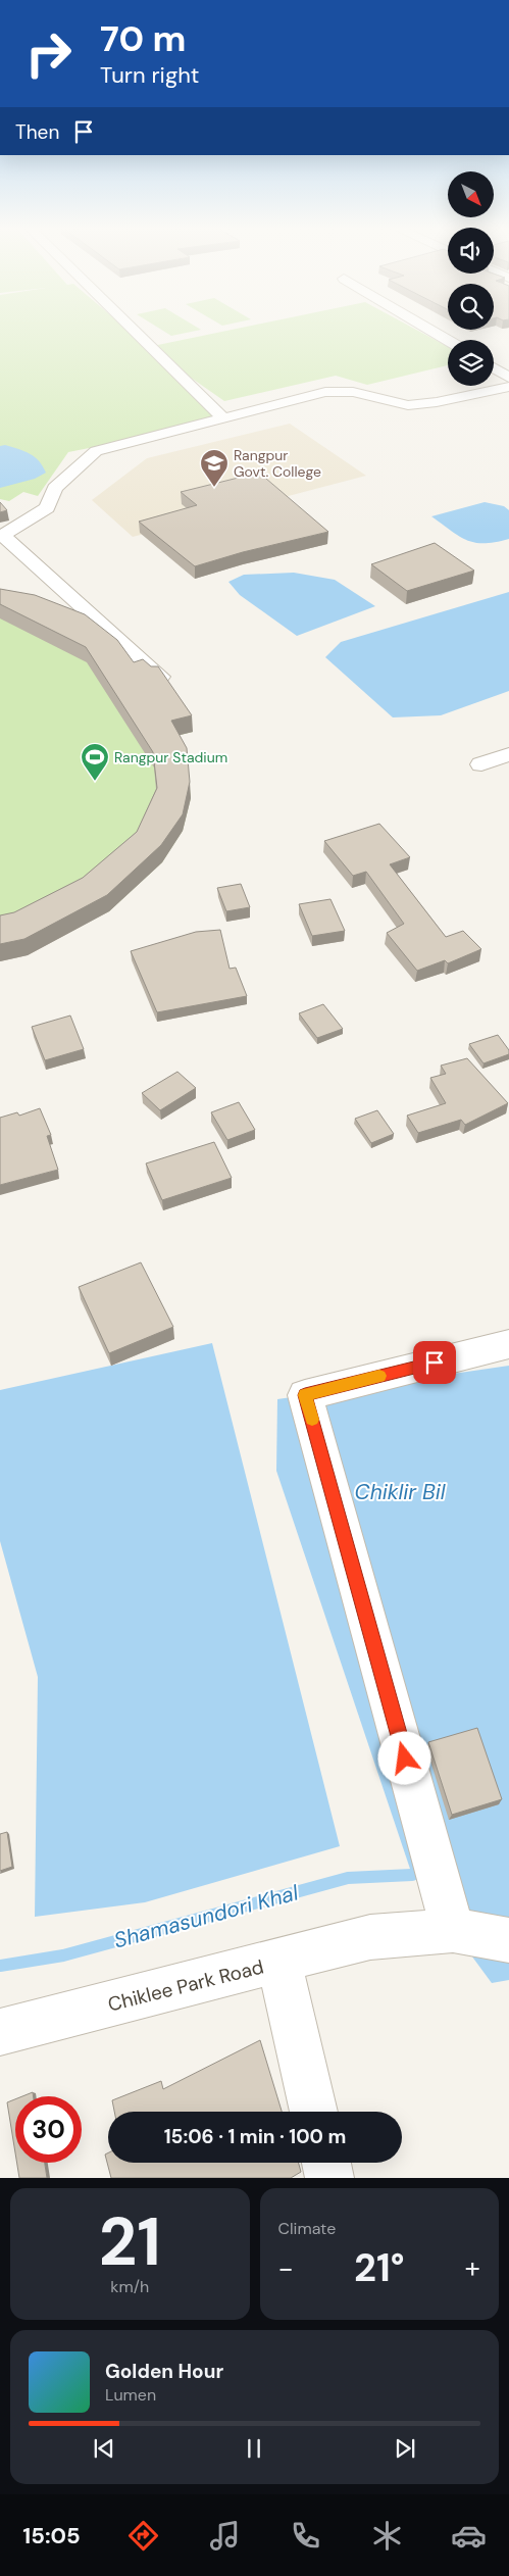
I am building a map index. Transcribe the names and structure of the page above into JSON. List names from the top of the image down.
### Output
{
  "streets": {
    "street": ["Chiklee Park Road"]
  },
  "water": ["Chiklir Bil", "Shamasundori Khal"],
  "places": {
    "school or university": ["Rangpur Govt. College"],
    "sports": ["Rangpur Stadium"]
  },
  "north": "bottom right",
  "page": {
    "turn": ["70 m", "Turn right"],
    "then": "Then",
    "limit": "30",
    "trip": "15:06 · 1 min · 100 m",
    "tile": [
      ["21", "km/h"],
      "Climate"
    ],
    "heat": ["−", "21°", "+"],
    "song": ["Golden Hour", "Lumen"],
    "tabs": "15:05"
  }
}
